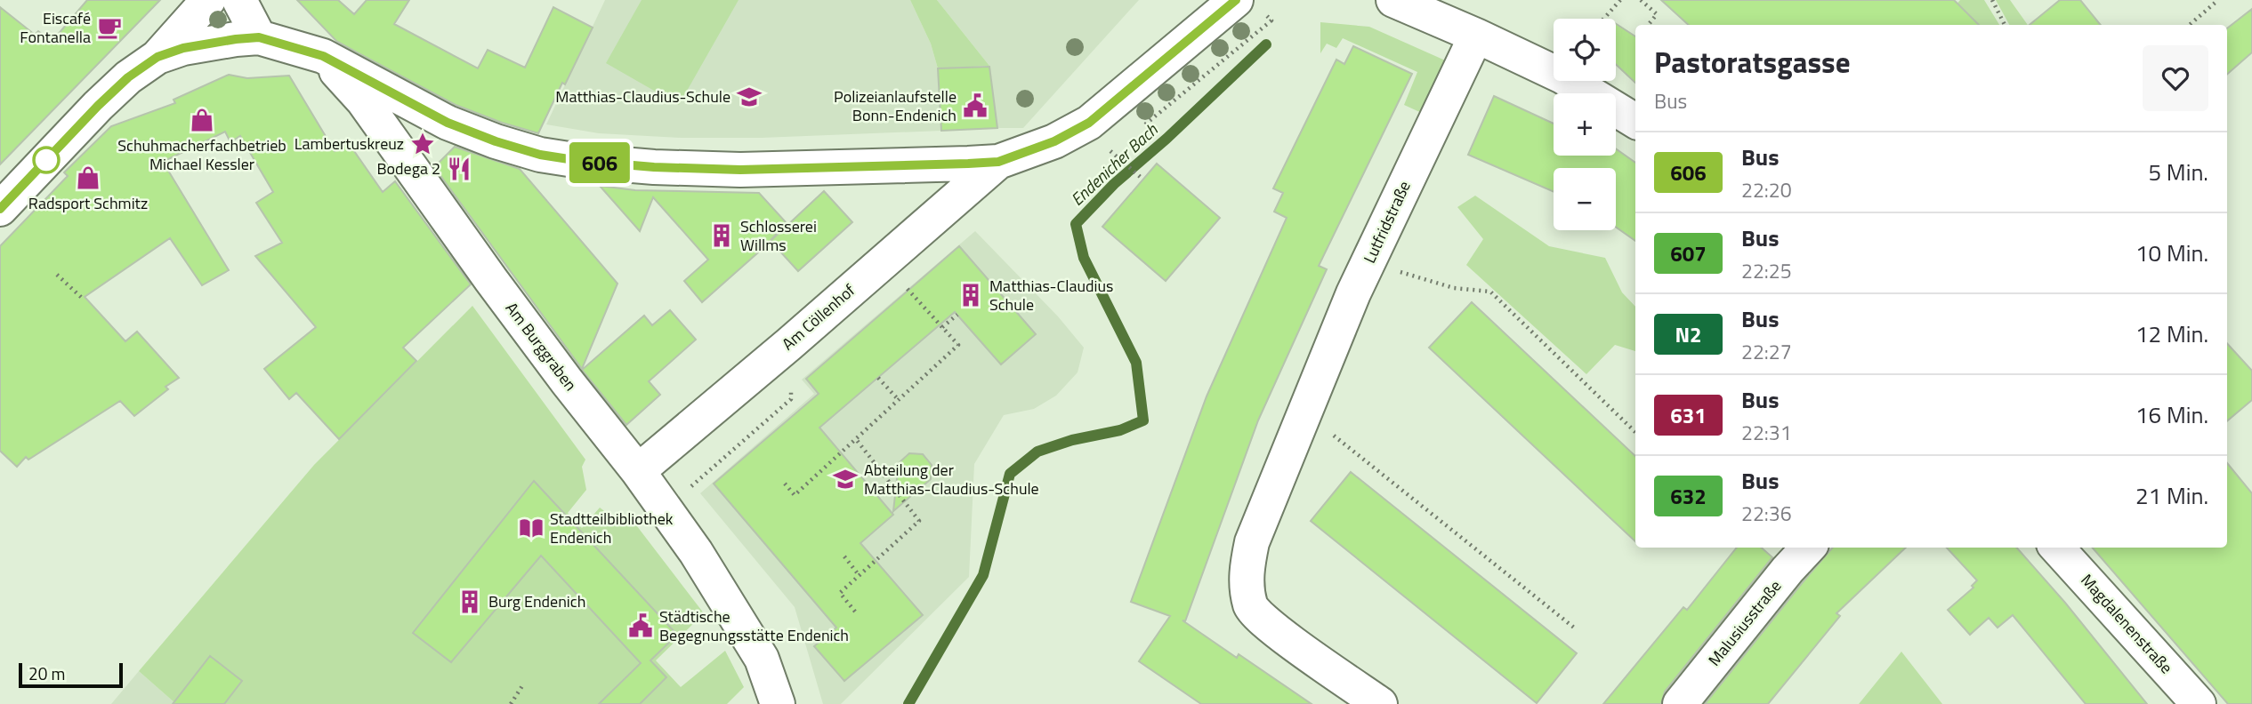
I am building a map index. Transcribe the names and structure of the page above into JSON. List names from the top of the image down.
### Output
{
  "streets": {
    "street": [
      "Lutfridstraße",
      "Am Cöllenhof",
      "Am Burggraben",
      "Malusiusstraße",
      "Magdalenenstraße"
    ]
  },
  "crossings": [
    ["Am Cöllenhof", "Am Burggraben"]
  ],
  "water": ["Endenicher Bach"],
  "places": {
    "cafe": ["Eiscafé Fontanella"],
    "school or university": ["Matthias-Claudius-Schule", "Abteilung der Matthias-Claudius-Schule"],
    "public building": ["Polizeianlaufstelle Bonn-Endenich", "Städtische Begegnungsstätte Endenich"],
    "shop": ["Schuhmacherfachbetrieb Michael Kessler", "Radsport Schmitz"],
    "place": ["Lambertuskreuz"],
    "restaurant": ["Bodega 2"],
    "building": ["Schlosserei Willms", "Matthias-Claudius Schule", "Burg Endenich"],
    "library": ["Stadtteilbibliothek Endenich"]
  },
  "lines": ["bus line 606"],
  "scale_bar": "20 m",
  "page": {
    "on_map": "606",
    "map_buttons": ["+", "−"],
    "heading": ["Pastoratsgasse", "Bus"],
    "list": [
      {
        "mark": "606",
        "name": "Bus",
        "note": "22:20",
        "value": "5 Min."
      },
      {
        "mark": "607",
        "name": "Bus",
        "note": "22:25",
        "value": "10 Min."
      },
      {
        "mark": "N2",
        "name": "Bus",
        "note": "22:27",
        "value": "12 Min."
      },
      {
        "mark": "631",
        "name": "Bus",
        "note": "22:31",
        "value": "16 Min."
      },
      {
        "mark": "632",
        "name": "Bus",
        "note": "22:36",
        "value": "21 Min."
      }
    ],
    "scale": "20 m"
  }
}
